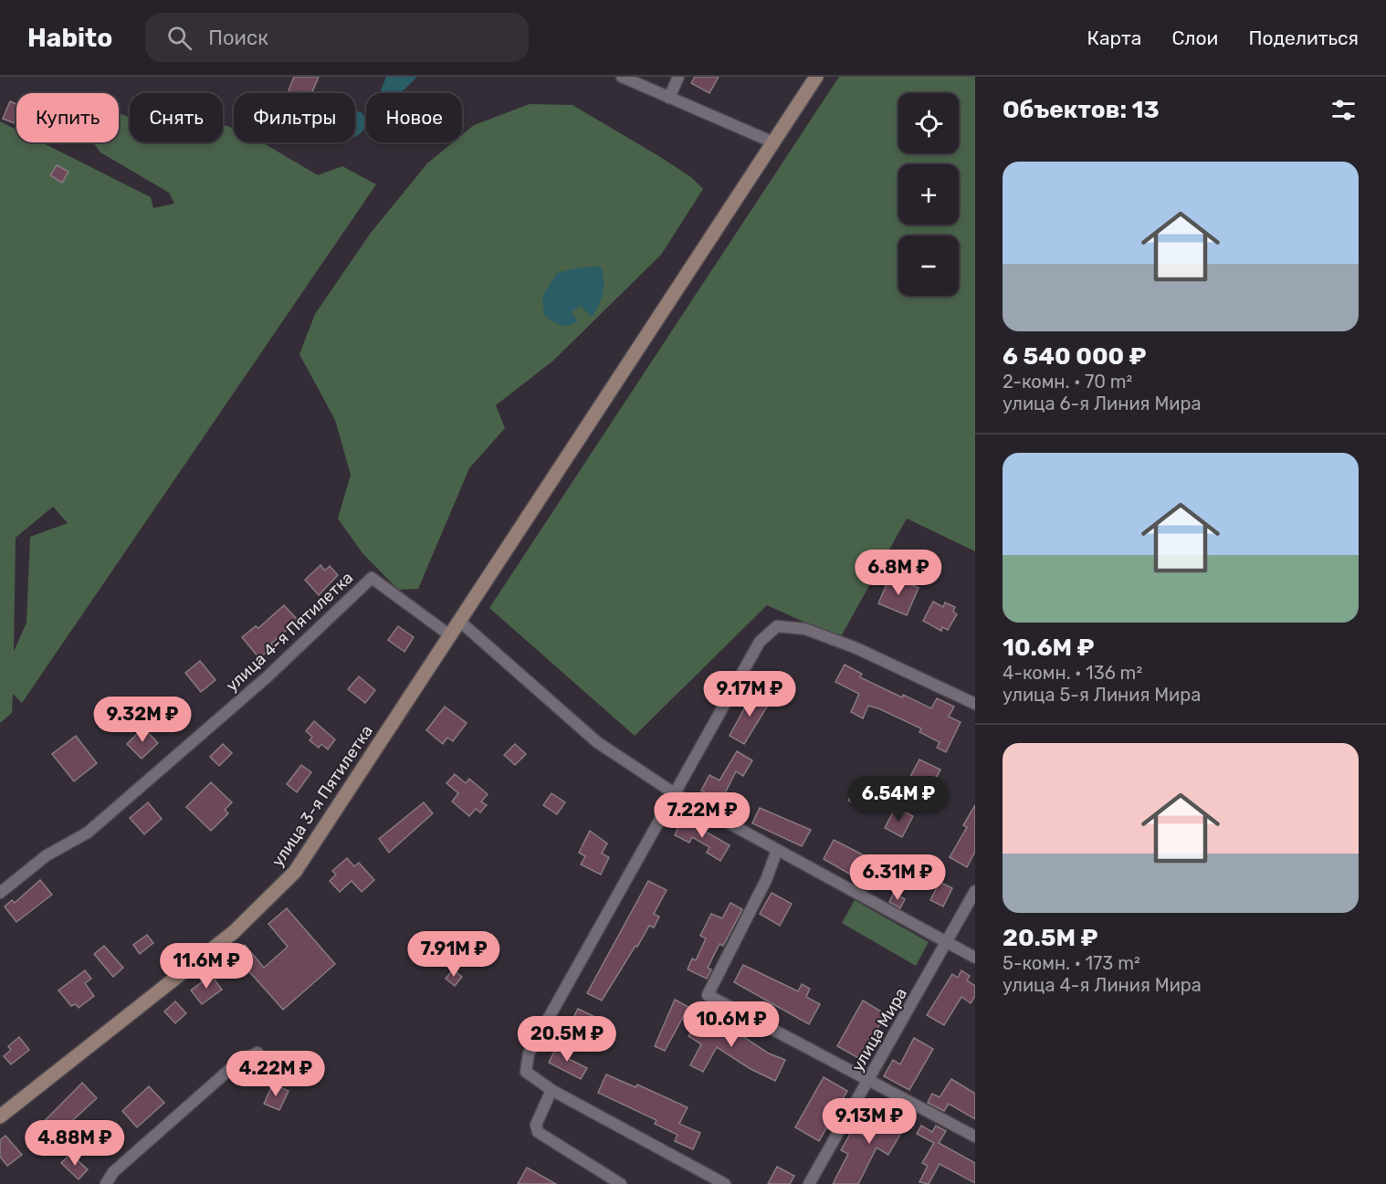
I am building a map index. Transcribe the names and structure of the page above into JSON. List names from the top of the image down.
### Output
{
  "streets": {
    "main road": ["улица 3-я Пятилетка"],
    "street": ["улица 4-я Пятилетка", "улица Мира"]
  },
  "crossings": [
    ["улица 4-я Пятилетка", "улица 3-я Пятилетка"]
  ],
  "page": {
    "header": "Habito",
    "search": "Поиск",
    "nav": ["Карта", "Слои", "Поделиться"],
    "heading": "Объектов: 13",
    "map_buttons": ["+", "−"],
    "chip": [
      "Купить",
      "Снять",
      "Фильтры",
      "Новое"
    ],
    "list": [
      {
        "name": "6 540 000 ₽",
        "note": "2-комн. · 70 m² · улица 6-я Линия Мира"
      },
      {
        "name": "10.6M ₽",
        "note": "4-комн. · 136 m² · улица 5-я Линия Мира"
      },
      {
        "name": "20.5M ₽",
        "note": "5-комн. · 173 m² · улица 4-я Линия Мира"
      }
    ],
    "price": [
      "6.8M ₽",
      "9.17M ₽",
      "9.32M ₽",
      "6.54M ₽",
      "7.22M ₽",
      "6.31M ₽",
      "7.91M ₽",
      "11.6M ₽",
      "10.6M ₽",
      "20.5M ₽",
      "4.22M ₽",
      "9.13M ₽",
      "4.88M ₽"
    ]
  }
}
